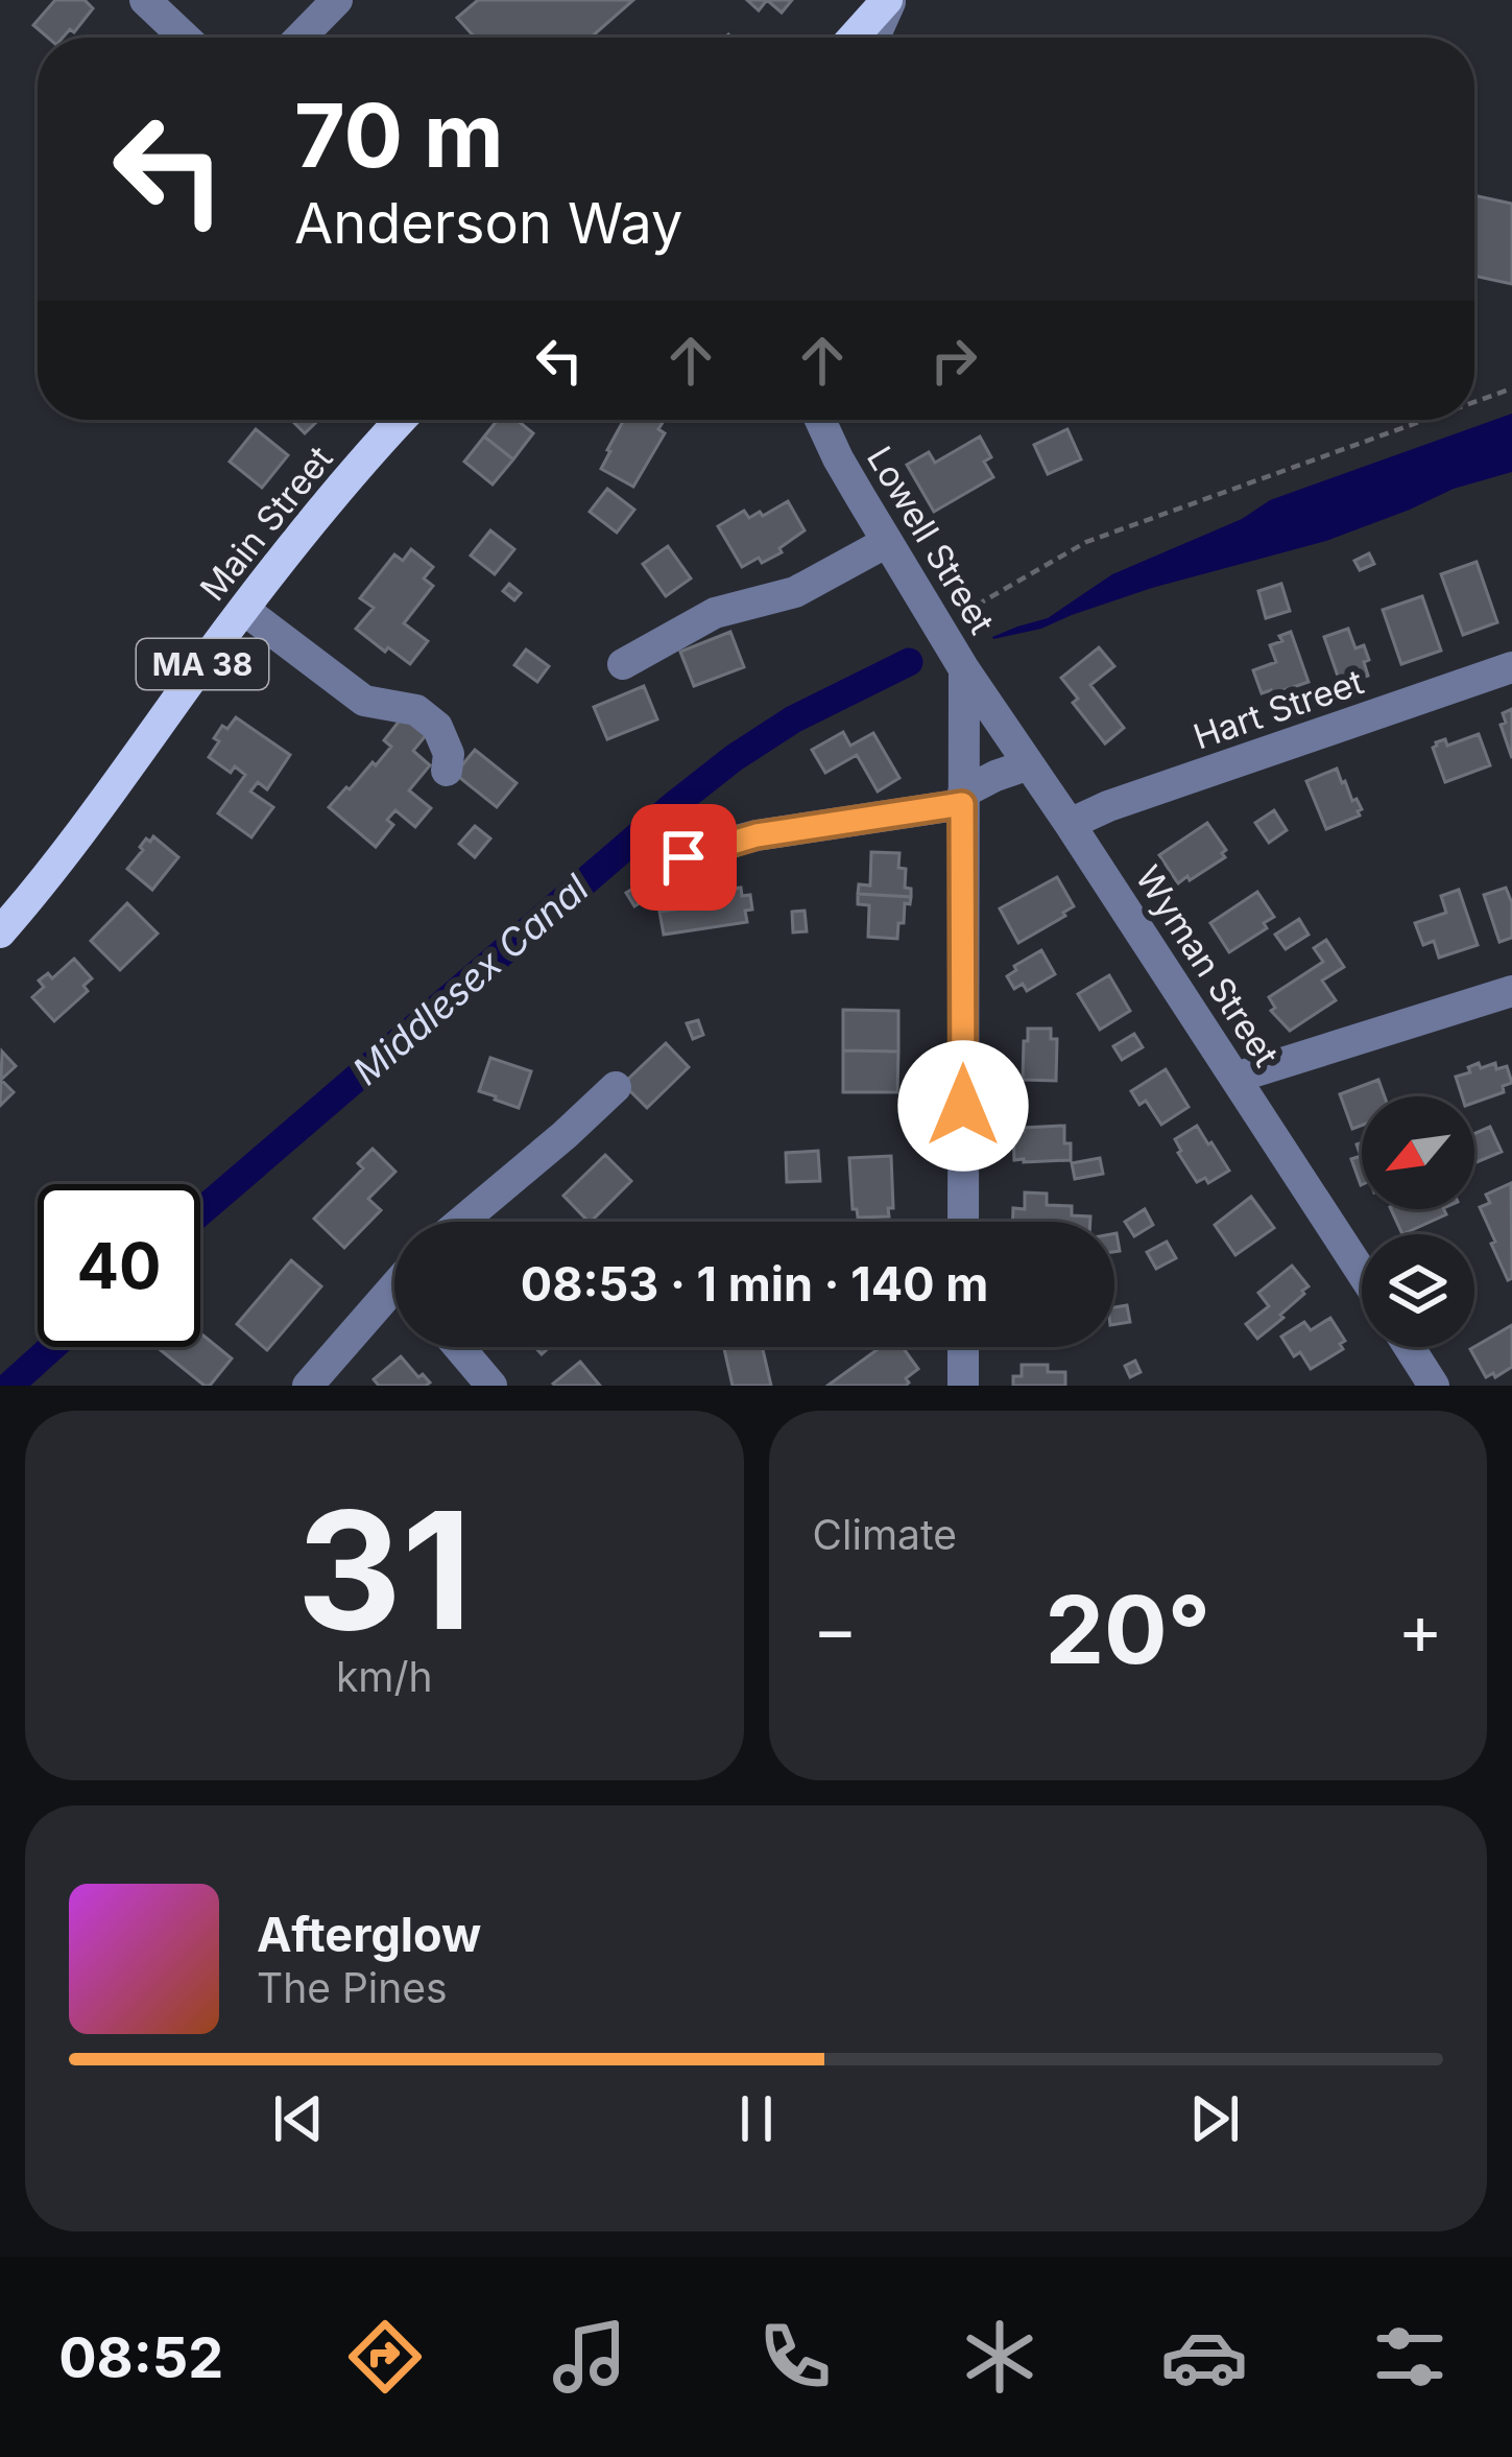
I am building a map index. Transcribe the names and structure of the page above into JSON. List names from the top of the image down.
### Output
{
  "streets": {
    "main road": ["Main Street", "MA 38"],
    "street": ["Lowell Street", "Hart Street", "Wyman Street"]
  },
  "crossings": [
    ["Lowell Street", "Wyman Street"],
    ["Hart Street", "Wyman Street"]
  ],
  "water": ["Middlesex Canal"],
  "north": "bottom left",
  "page": {
    "turn": ["70 m", "Anderson Way"],
    "limit": "40",
    "trip": "08:53 · 1 min · 140 m",
    "tile": [
      ["31", "km/h"],
      "Climate"
    ],
    "heat": ["−", "20°", "+"],
    "song": ["Afterglow", "The Pines"],
    "tabs": "08:52"
  }
}
